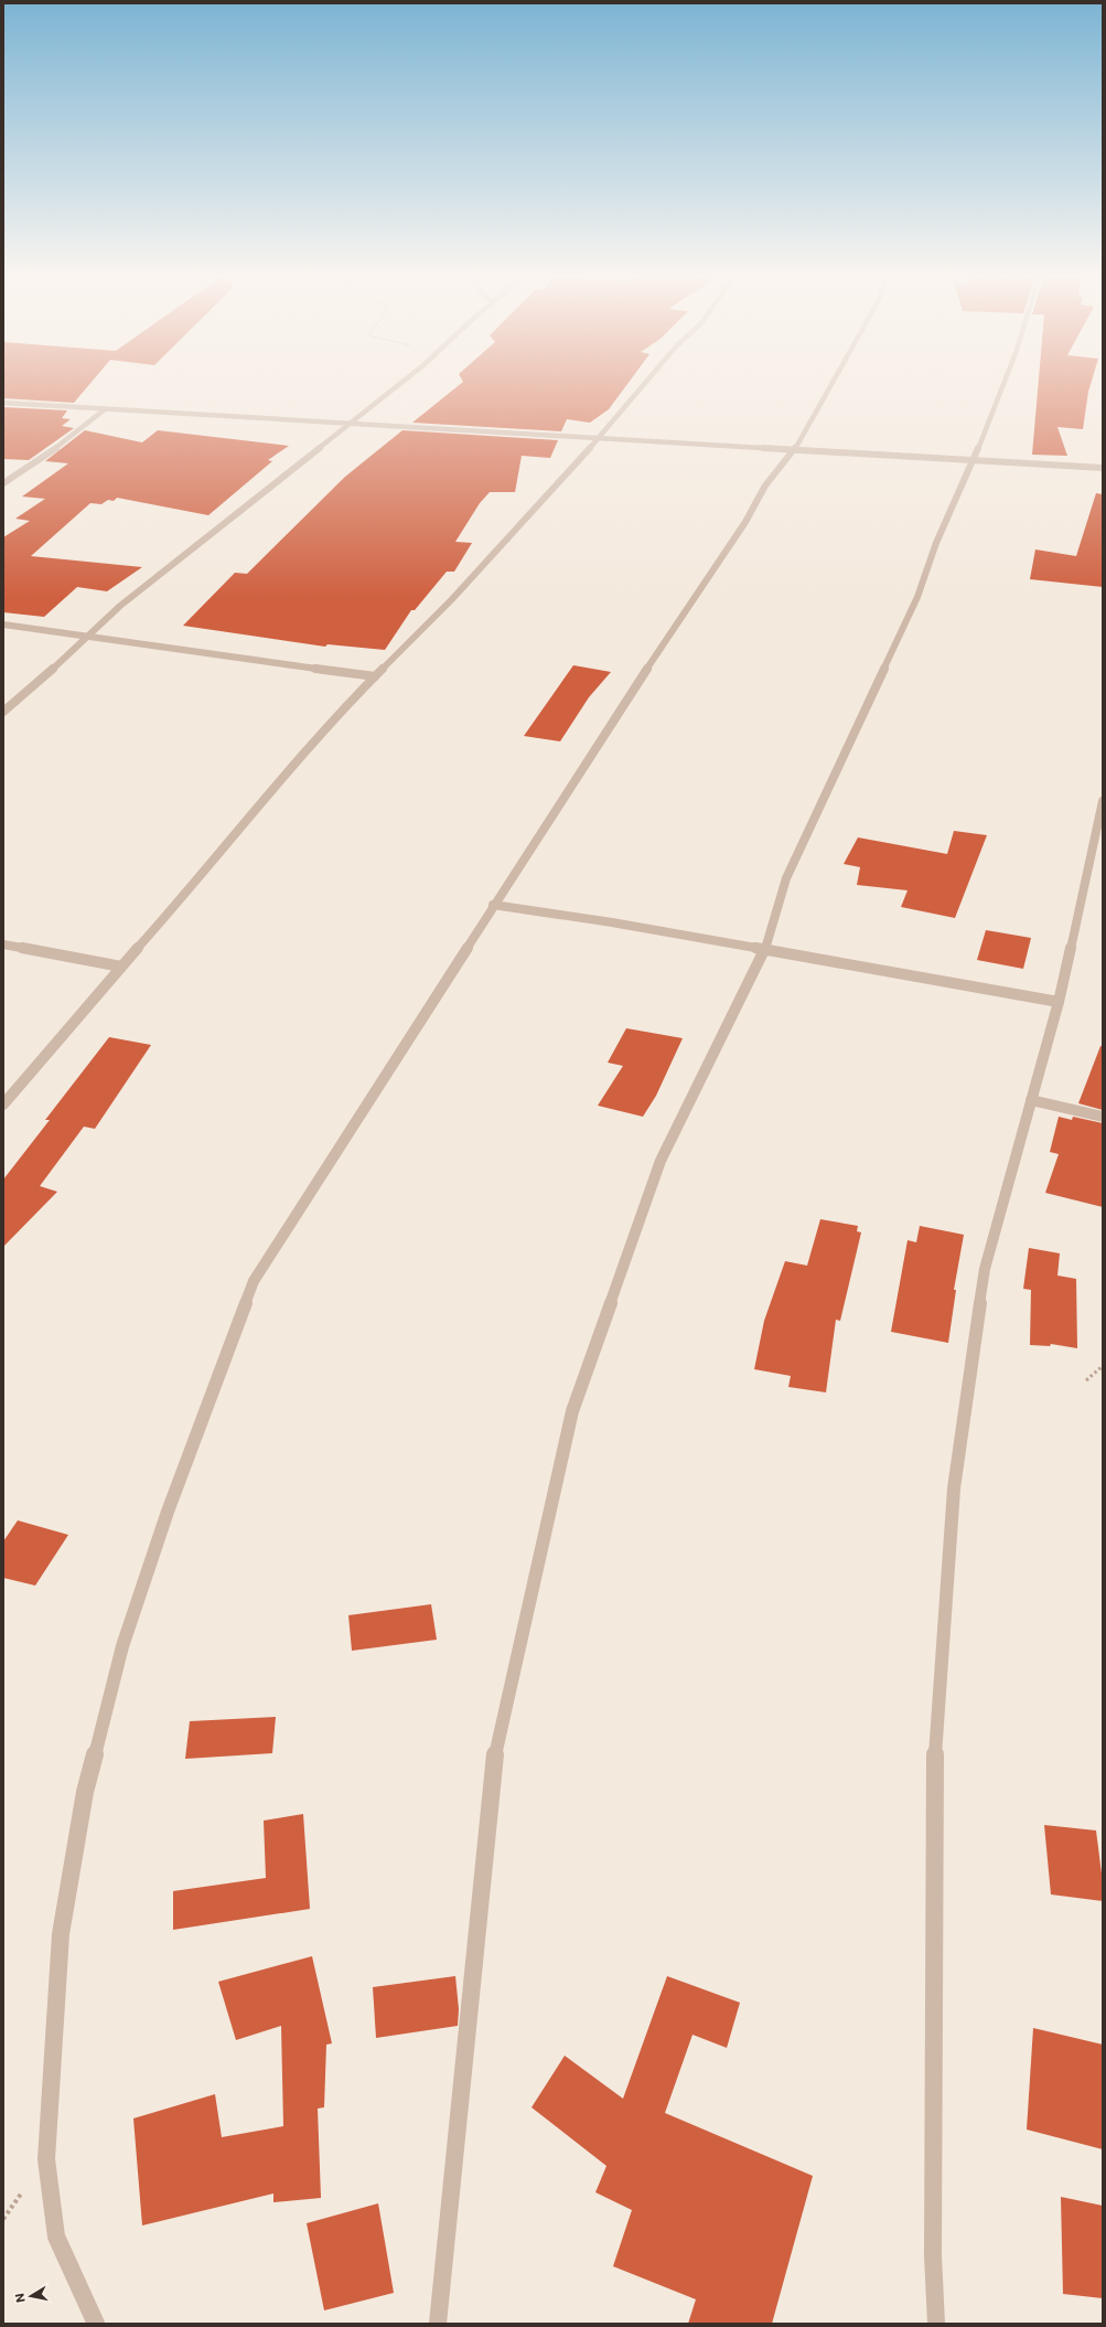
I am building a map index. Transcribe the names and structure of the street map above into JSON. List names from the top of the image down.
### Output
{
  "north": "left"
}
